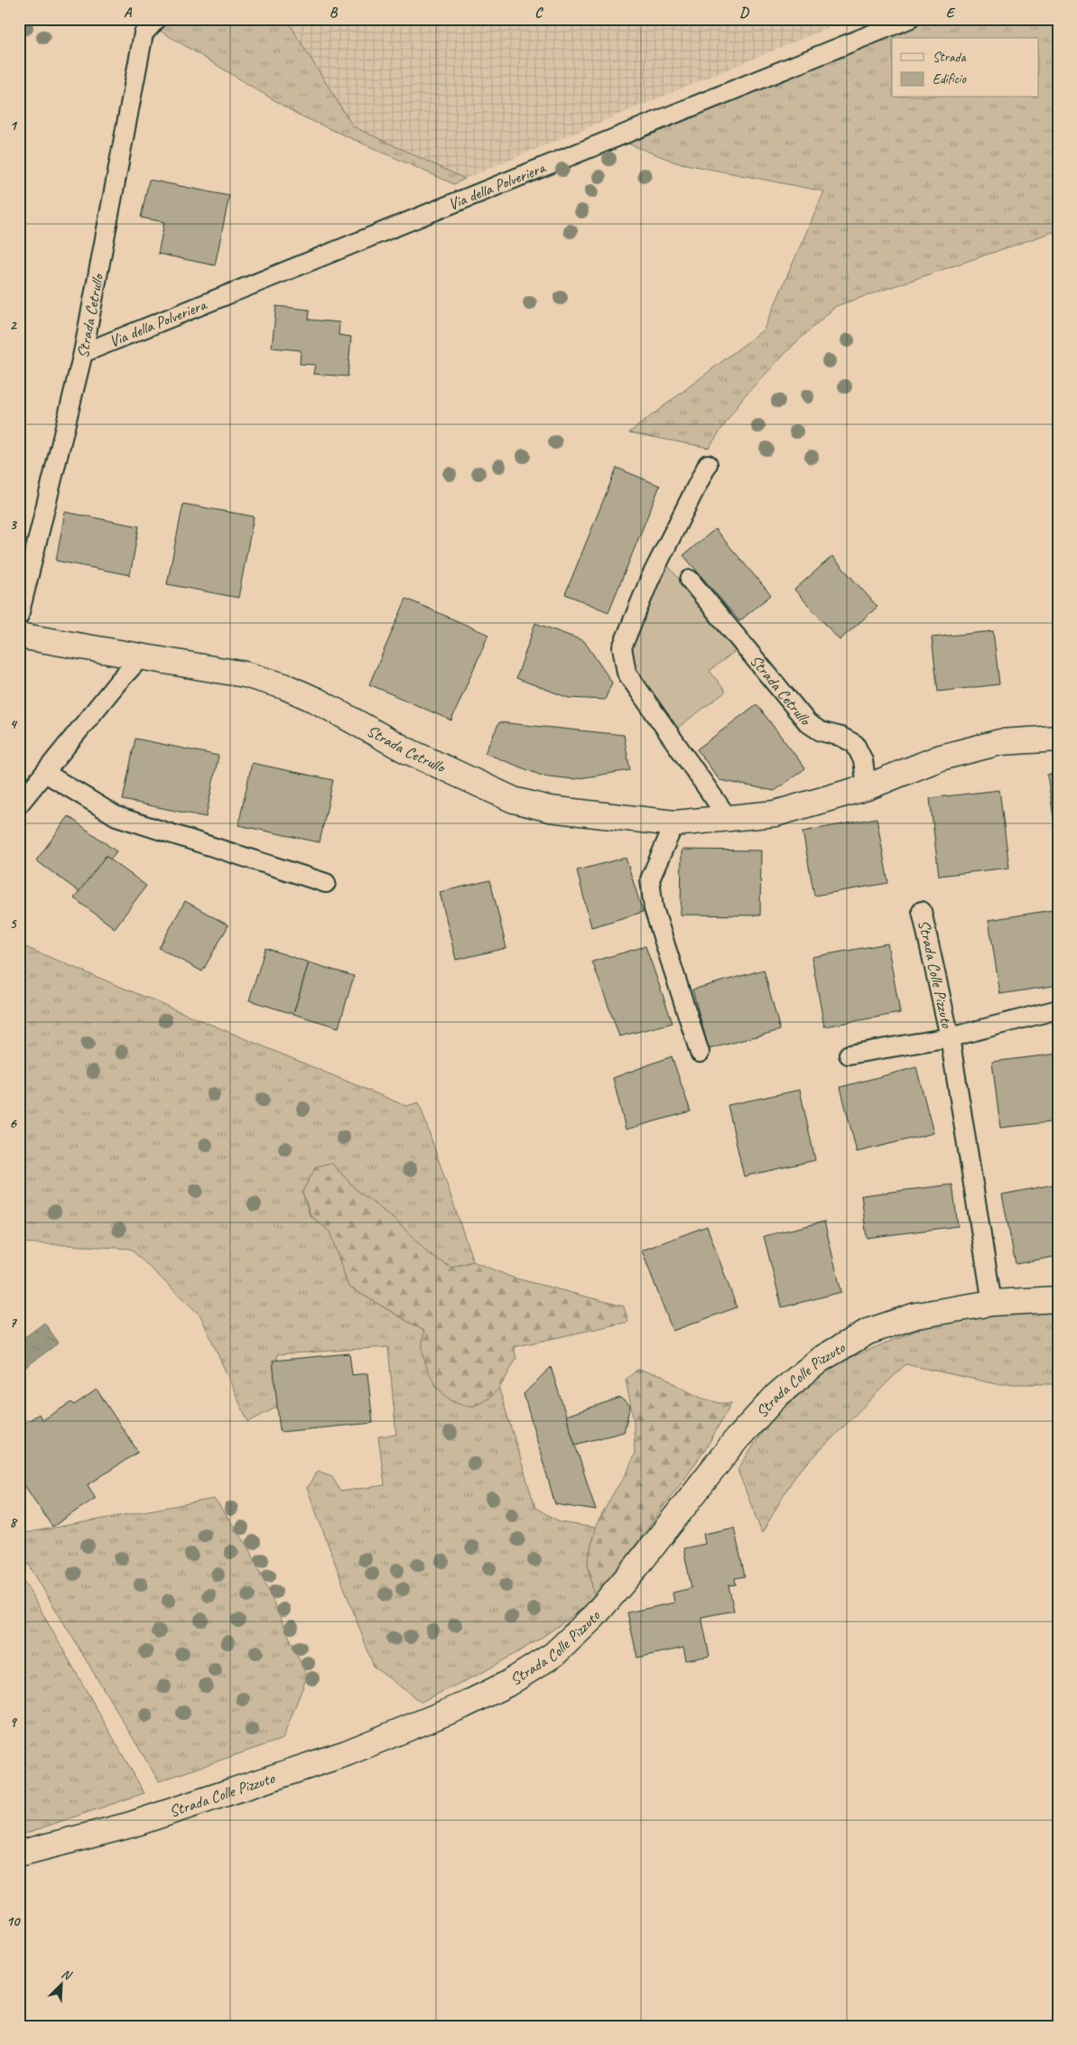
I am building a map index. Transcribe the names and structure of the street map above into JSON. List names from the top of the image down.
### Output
{
  "streets": {
    "street": ["Strada Cetrullo", "Strada Colle Pizzuto"],
    "lane": ["Via della Polveriera"]
  },
  "crossings": [
    ["Via della Polveriera", "Strada Cetrullo"]
  ],
  "legend": ["Strada", "Edificio"],
  "north": "top right",
  "grid": {
    "columns": [
      "A",
      "B",
      "C",
      "D",
      "E"
    ],
    "rows": [
      "1",
      "2",
      "3",
      "4",
      "5",
      "6",
      "7",
      "8",
      "9",
      "10"
    ]
  }
}
